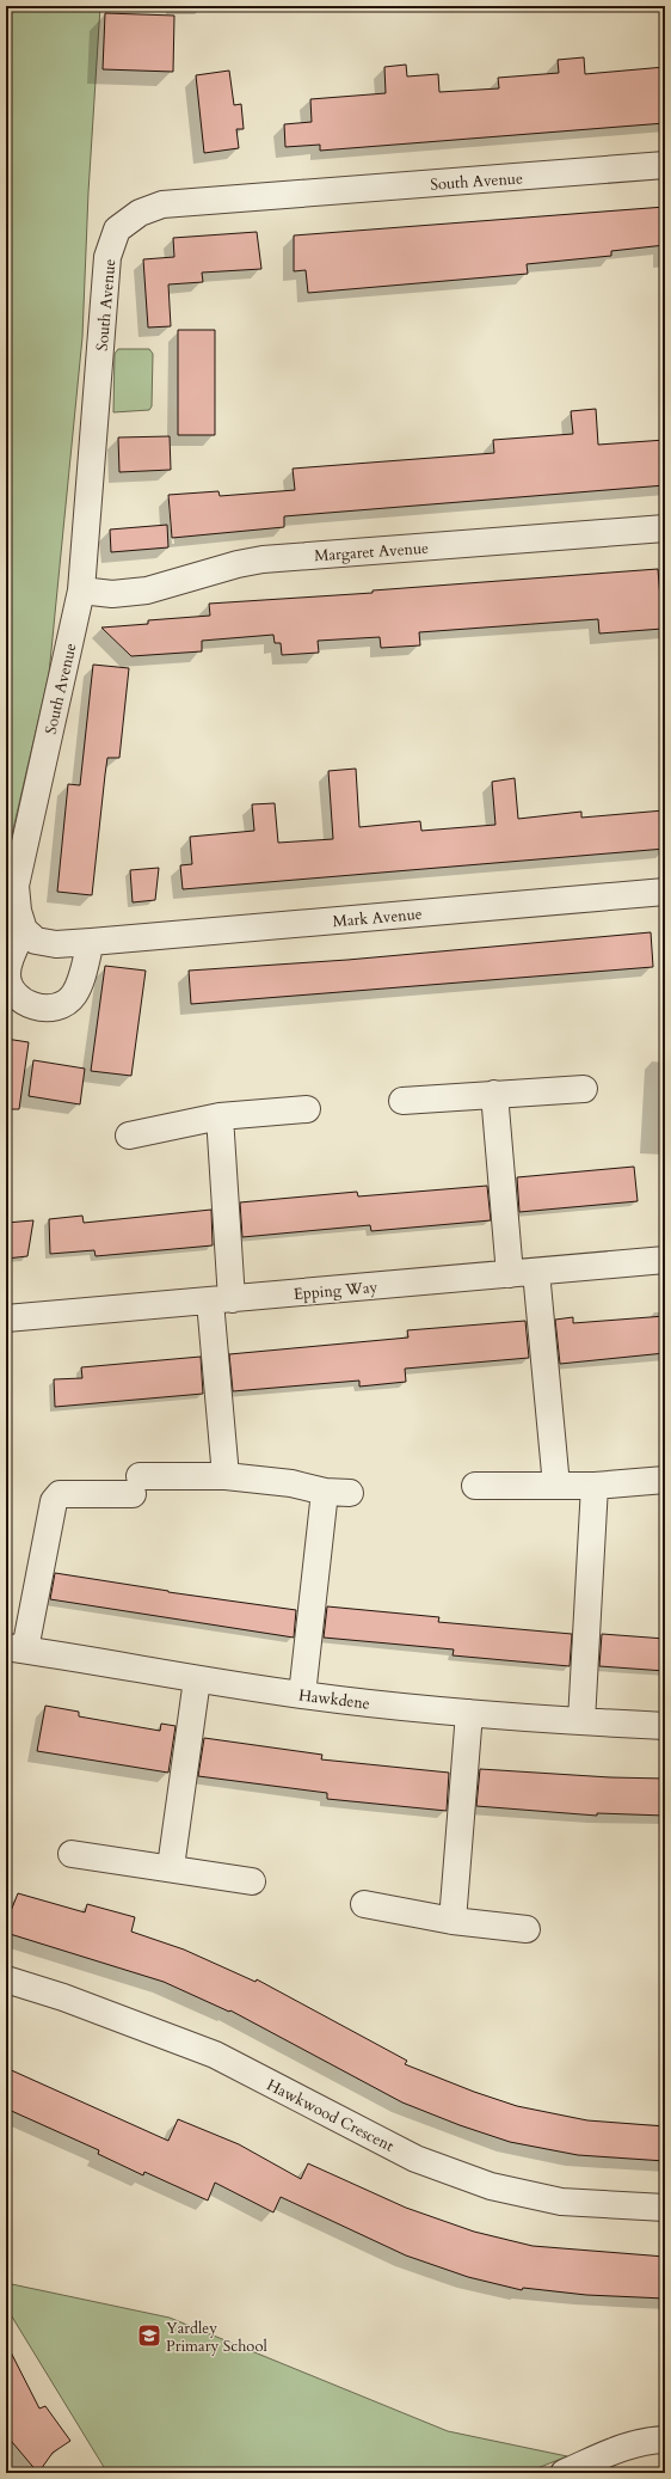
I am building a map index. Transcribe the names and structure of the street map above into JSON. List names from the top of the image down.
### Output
{
  "streets": {
    "street": [
      "South Avenue",
      "Margaret Avenue",
      "Mark Avenue",
      "Epping Way",
      "Hawkdene",
      "Hawkwood Crescent"
    ]
  },
  "crossings": [
    ["South Avenue", "Margaret Avenue"],
    ["South Avenue", "Mark Avenue"]
  ],
  "places": {
    "school or university": ["Yardley Primary School"]
  }
}
